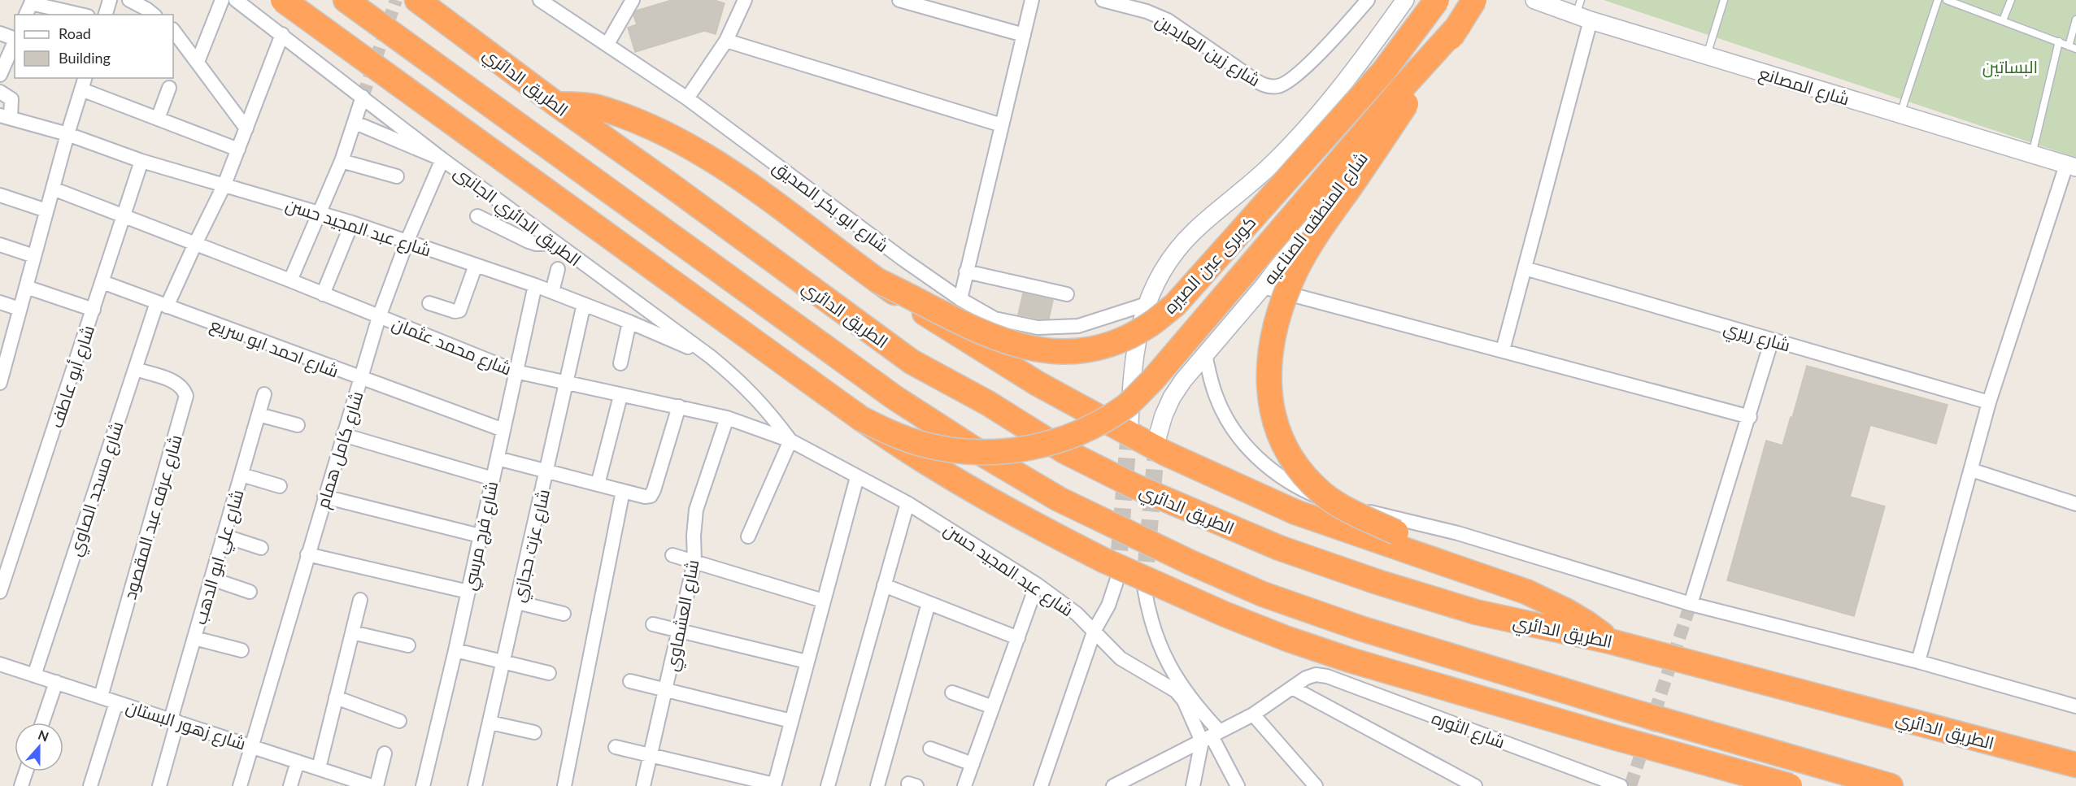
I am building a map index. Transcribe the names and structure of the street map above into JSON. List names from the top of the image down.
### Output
{
  "streets": {
    "highway": ["الطريق الدائري", "كوبرى عين الصيره"],
    "street": [
      "شارع زين العابدين",
      "شارع المصانع",
      "شارع ابو بكر الصديق",
      "الطريق الدائري الجانبى",
      "شارع المنطقه الصناعيه",
      "شارع عبد المجيد حسن",
      "شارع ريري",
      "شارع محمد عثمان",
      "شارع احمد ابو سريع",
      "شارع أبو عاطف",
      "شارع كامل همام",
      "شارع مسجد الصاوي",
      "شارع عرفه عبد المقصود",
      "شارع فرج مرسي",
      "شارع عزت حجازي",
      "شارع علي ابو الدهب",
      "شارع العشماوي",
      "شارع زهور البستان",
      "شارع الثوره"
    ]
  },
  "crossings": [
    ["الطريق الدائري الجانبى", "شارع عبد المجيد حسن"],
    ["الطريق الدائري الجانبى", "شارع محمد عثمان"],
    ["الطريق الدائري الجانبى", "شارع كامل همام"],
    ["الطريق الدائري الجانبى", "شارع مسجد الصاوي"],
    ["شارع عبد المجيد حسن", "شارع محمد عثمان"],
    ["شارع عبد المجيد حسن", "شارع أبو عاطف"],
    ["شارع عبد المجيد حسن", "شارع كامل همام"],
    ["شارع عبد المجيد حسن", "شارع مسجد الصاوي"],
    ["شارع عبد المجيد حسن", "شارع فرج مرسي"],
    ["شارع عبد المجيد حسن", "شارع عزت حجازي"],
    ["شارع محمد عثمان", "شارع أبو عاطف"],
    ["شارع محمد عثمان", "شارع كامل همام"],
    ["شارع محمد عثمان", "شارع مسجد الصاوي"],
    ["شارع محمد عثمان", "شارع فرج مرسي"],
    ["شارع محمد عثمان", "شارع عزت حجازي"],
    ["شارع محمد عثمان", "شارع العشماوي"],
    ["شارع احمد ابو سريع", "شارع أبو عاطف"],
    ["شارع احمد ابو سريع", "شارع كامل همام"],
    ["شارع احمد ابو سريع", "شارع مسجد الصاوي"],
    ["شارع احمد ابو سريع", "شارع فرج مرسي"],
    ["شارع كامل همام", "شارع زهور البستان"],
    ["شارع مسجد الصاوي", "شارع عرفه عبد المقصود"],
    ["شارع مسجد الصاوي", "شارع زهور البستان"],
    ["شارع عرفه عبد المقصود", "شارع زهور البستان"],
    ["شارع علي ابو الدهب", "شارع زهور البستان"]
  ],
  "parks": ["البساتين"],
  "legend": ["Road", "Building"],
  "north": "top"
}
